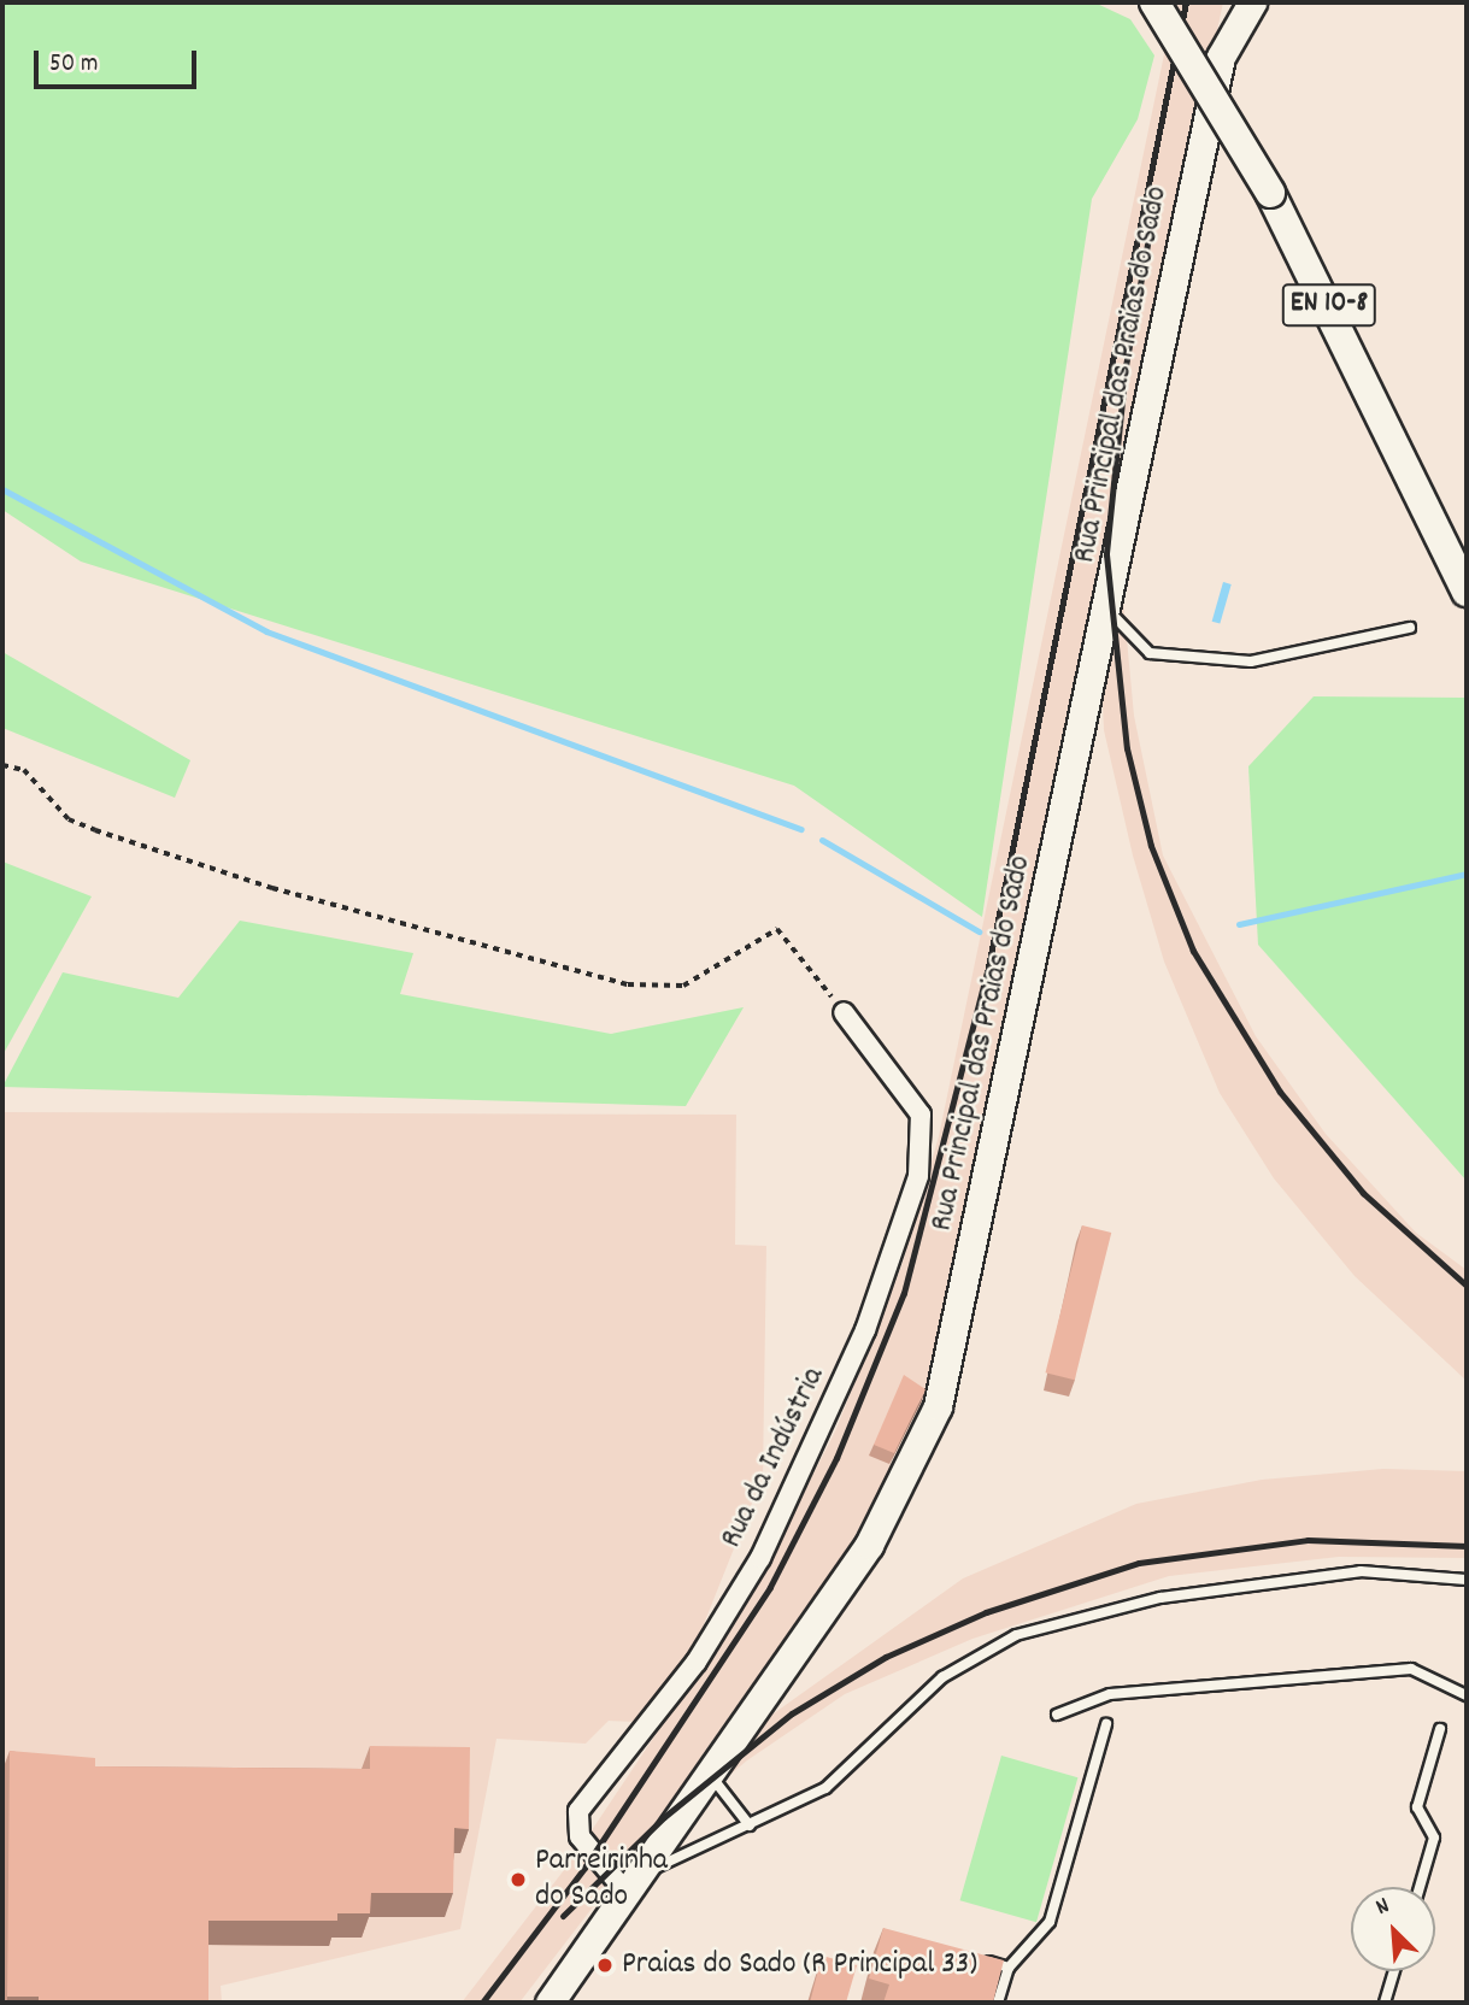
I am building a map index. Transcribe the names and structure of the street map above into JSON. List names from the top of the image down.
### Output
{
  "streets": {
    "main road": ["EN 10-8"],
    "street": ["Rua Principal das Praias do Sado", "Rua da Indústria"]
  },
  "crossings": [
    ["Rua Principal das Praias do Sado", "Rua da Indústria"]
  ],
  "places": ["Parreirinha do Sado", "Praias do Sado (R Principal 33)"],
  "scale_bar": "50 m",
  "north": "top left"
}
